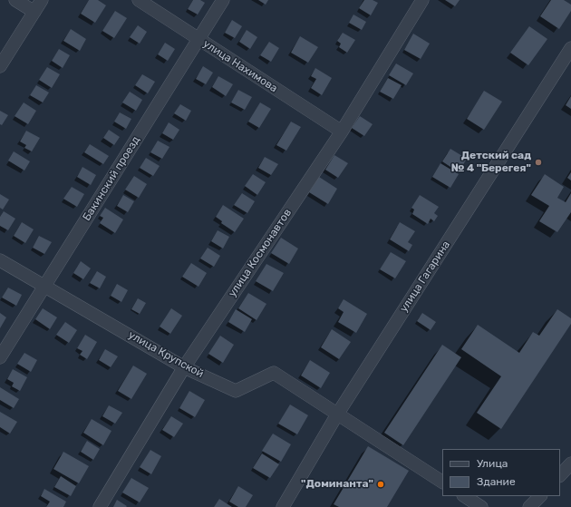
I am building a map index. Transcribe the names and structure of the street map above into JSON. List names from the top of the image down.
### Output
{
  "streets": {
    "street": [
      "улица Нахимова",
      "Бакинский проезд",
      "улица Космонавтов",
      "улица Гагарина",
      "улица Крупской"
    ]
  },
  "crossings": [
    ["улица Нахимова", "Бакинский проезд"],
    ["улица Нахимова", "улица Космонавтов"],
    ["Бакинский проезд", "улица Крупской"],
    ["улица Космонавтов", "улица Крупской"],
    ["улица Гагарина", "улица Крупской"]
  ],
  "places": ["Детский сад № 4 \"Берегея\"", "\"Доминанта\""],
  "legend": ["Улица", "Здание"]
}
